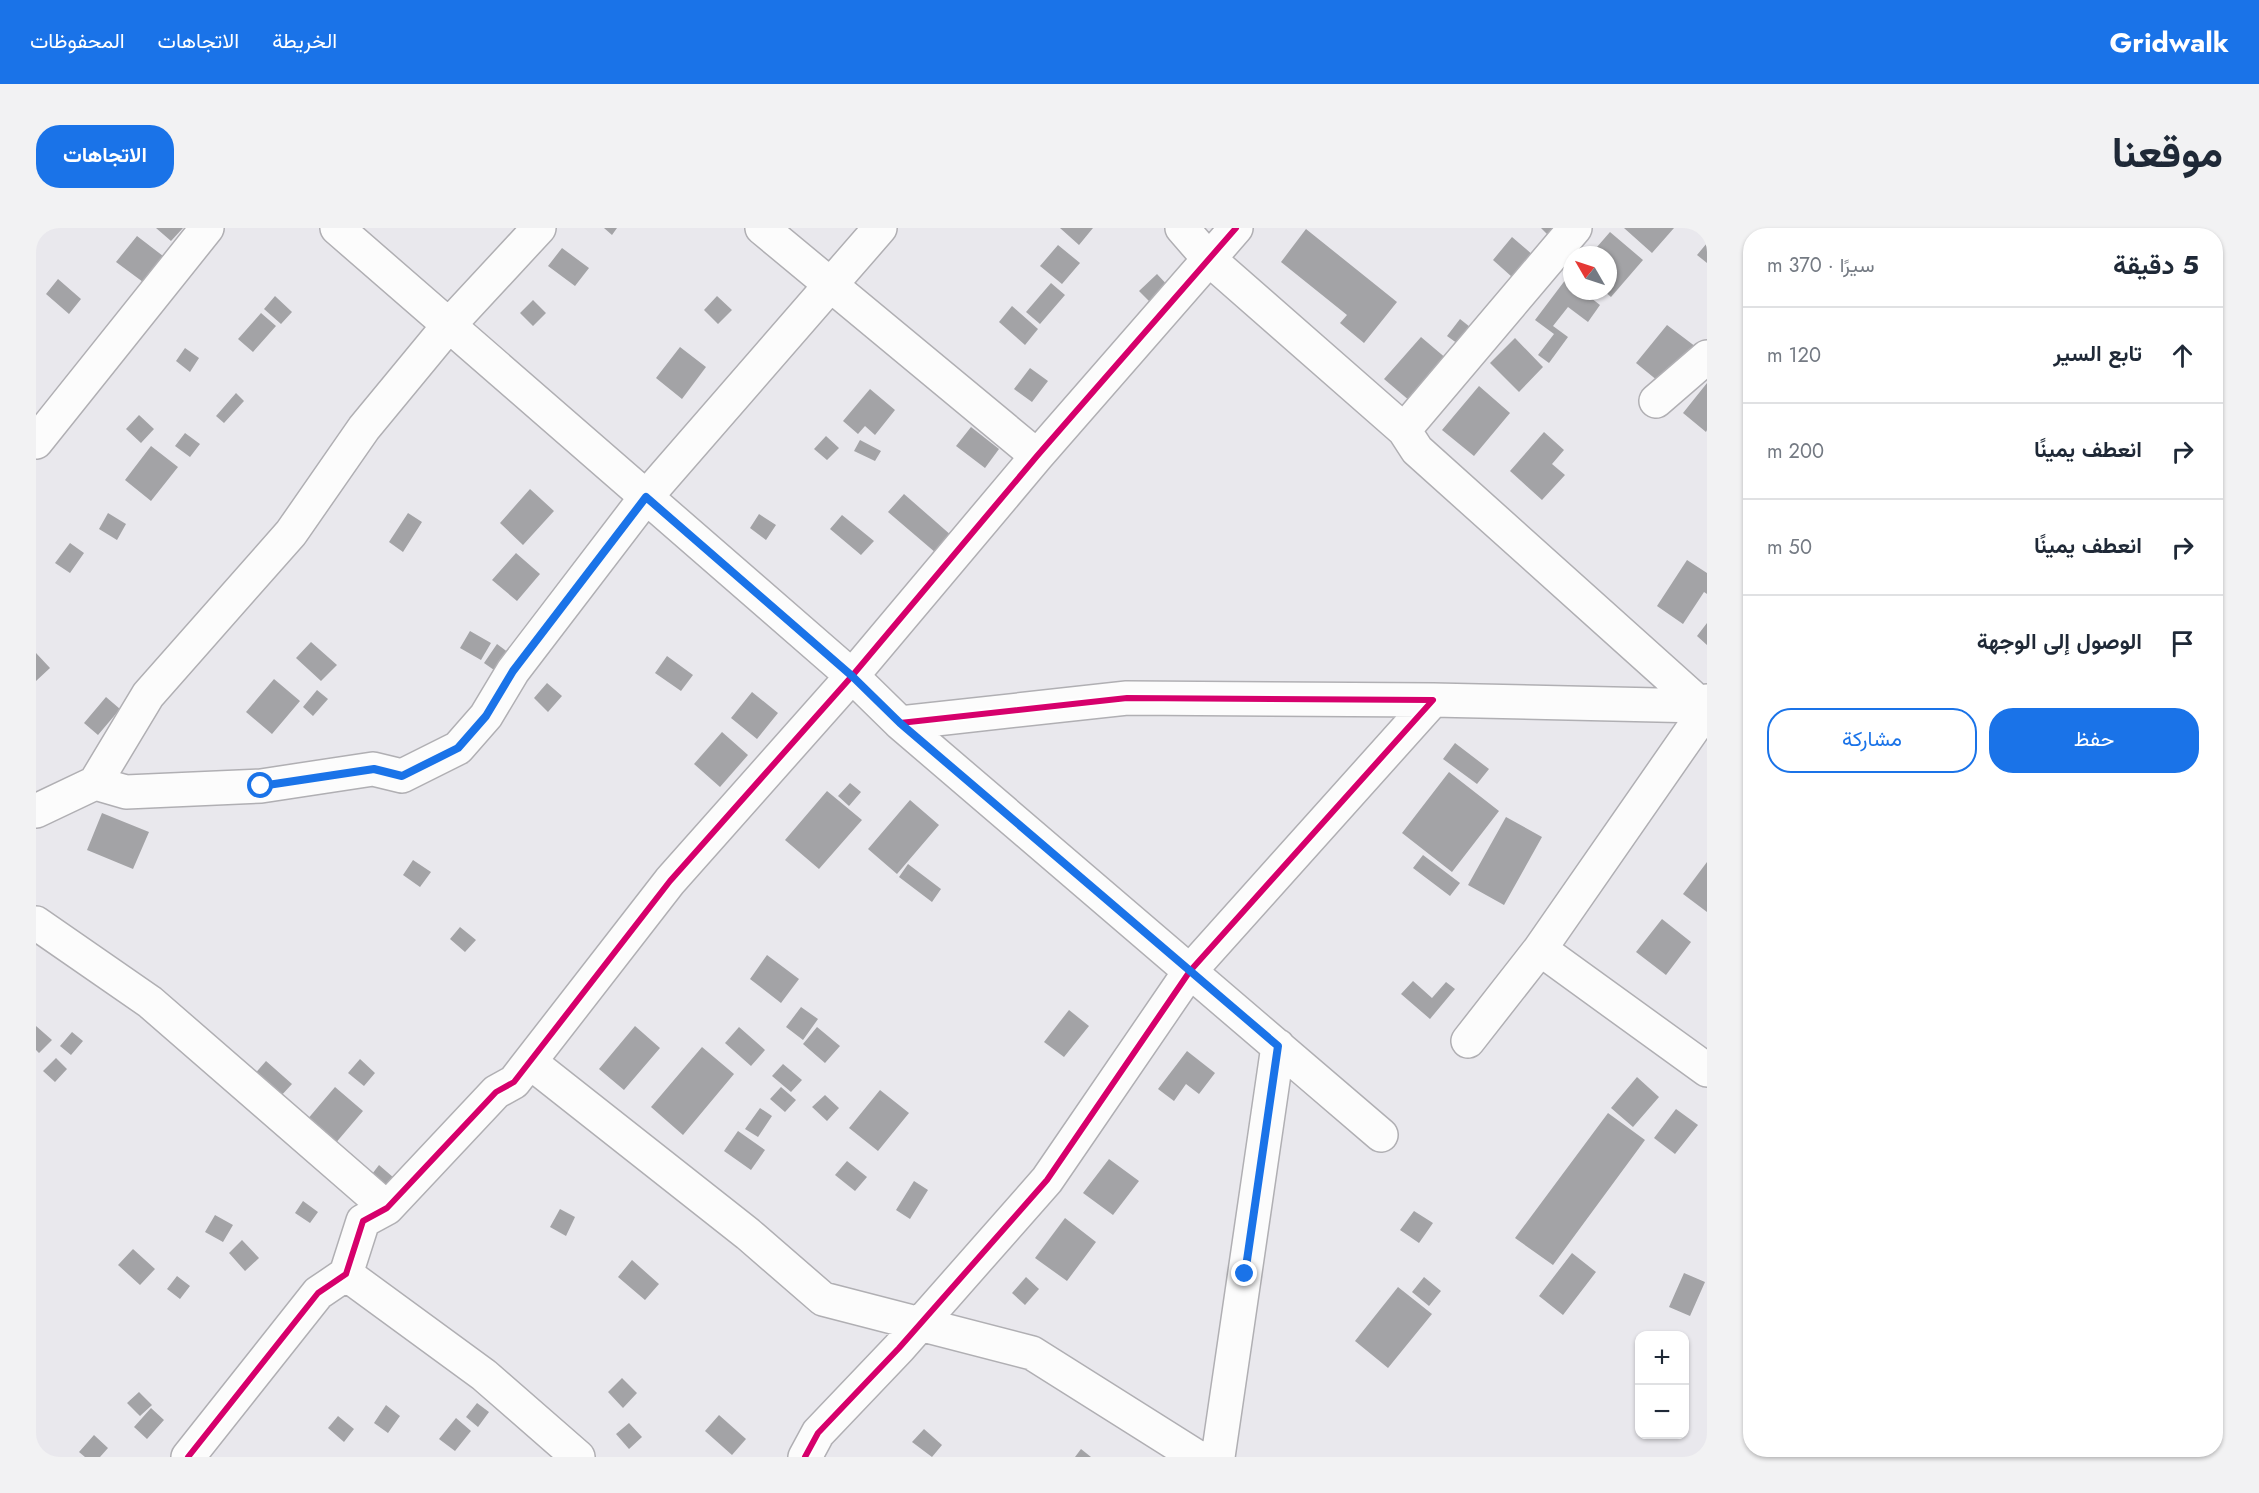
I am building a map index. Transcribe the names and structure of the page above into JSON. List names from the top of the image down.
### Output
{
  "north": "top left",
  "page": {
    "header": "Gridwalk",
    "nav": ["الخريطة", "الاتجاهات", "المحفوظات"],
    "title": "موقعنا",
    "buttons": [
      "الاتجاهات",
      ["حفظ", "مشاركة"]
    ],
    "heading": ["5 دقيقة", "سيرًا · 370 m"],
    "list": [
      ["تابع السير", "120 m"],
      ["انعطف يمينًا", "200 m"],
      ["انعطف يمينًا", "50 m"],
      "الوصول إلى الوجهة"
    ],
    "map_buttons": ["+", "−"]
  }
}
